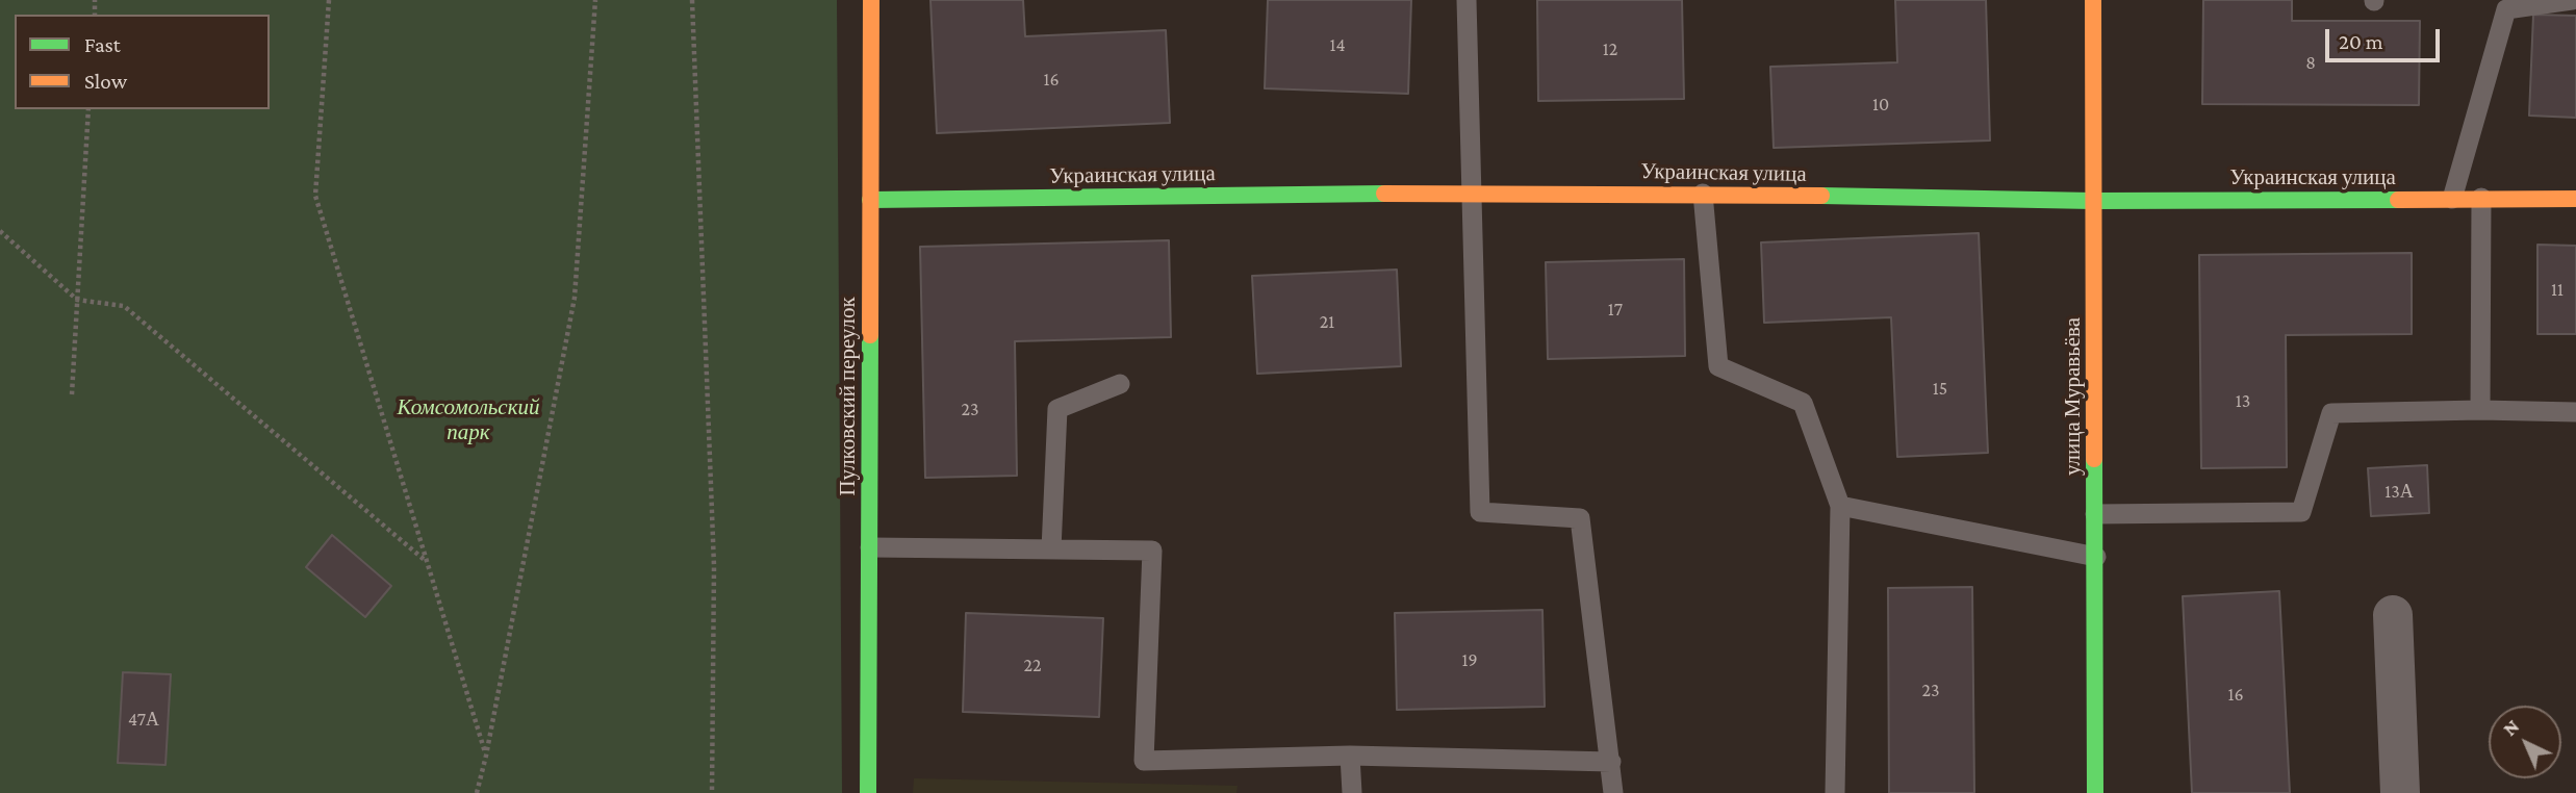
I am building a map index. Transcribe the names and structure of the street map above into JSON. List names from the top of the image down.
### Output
{
  "streets": {
    "street": ["Украинская улица", "Пулковский переулок", "улица Муравьёва"]
  },
  "crossings": [
    ["Украинская улица", "Пулковский переулок"],
    ["Украинская улица", "улица Муравьёва"]
  ],
  "parks": ["Комсомольский парк"],
  "house_numbers": [
    "14",
    "12",
    "8",
    "16",
    "10",
    "11",
    "17",
    "21",
    "15",
    "13",
    "23",
    "13А",
    "19",
    "22",
    "23",
    "16",
    "47А"
  ],
  "legend": ["Fast", "Slow"],
  "scale_bar": "20 m",
  "north": "top left"
}
